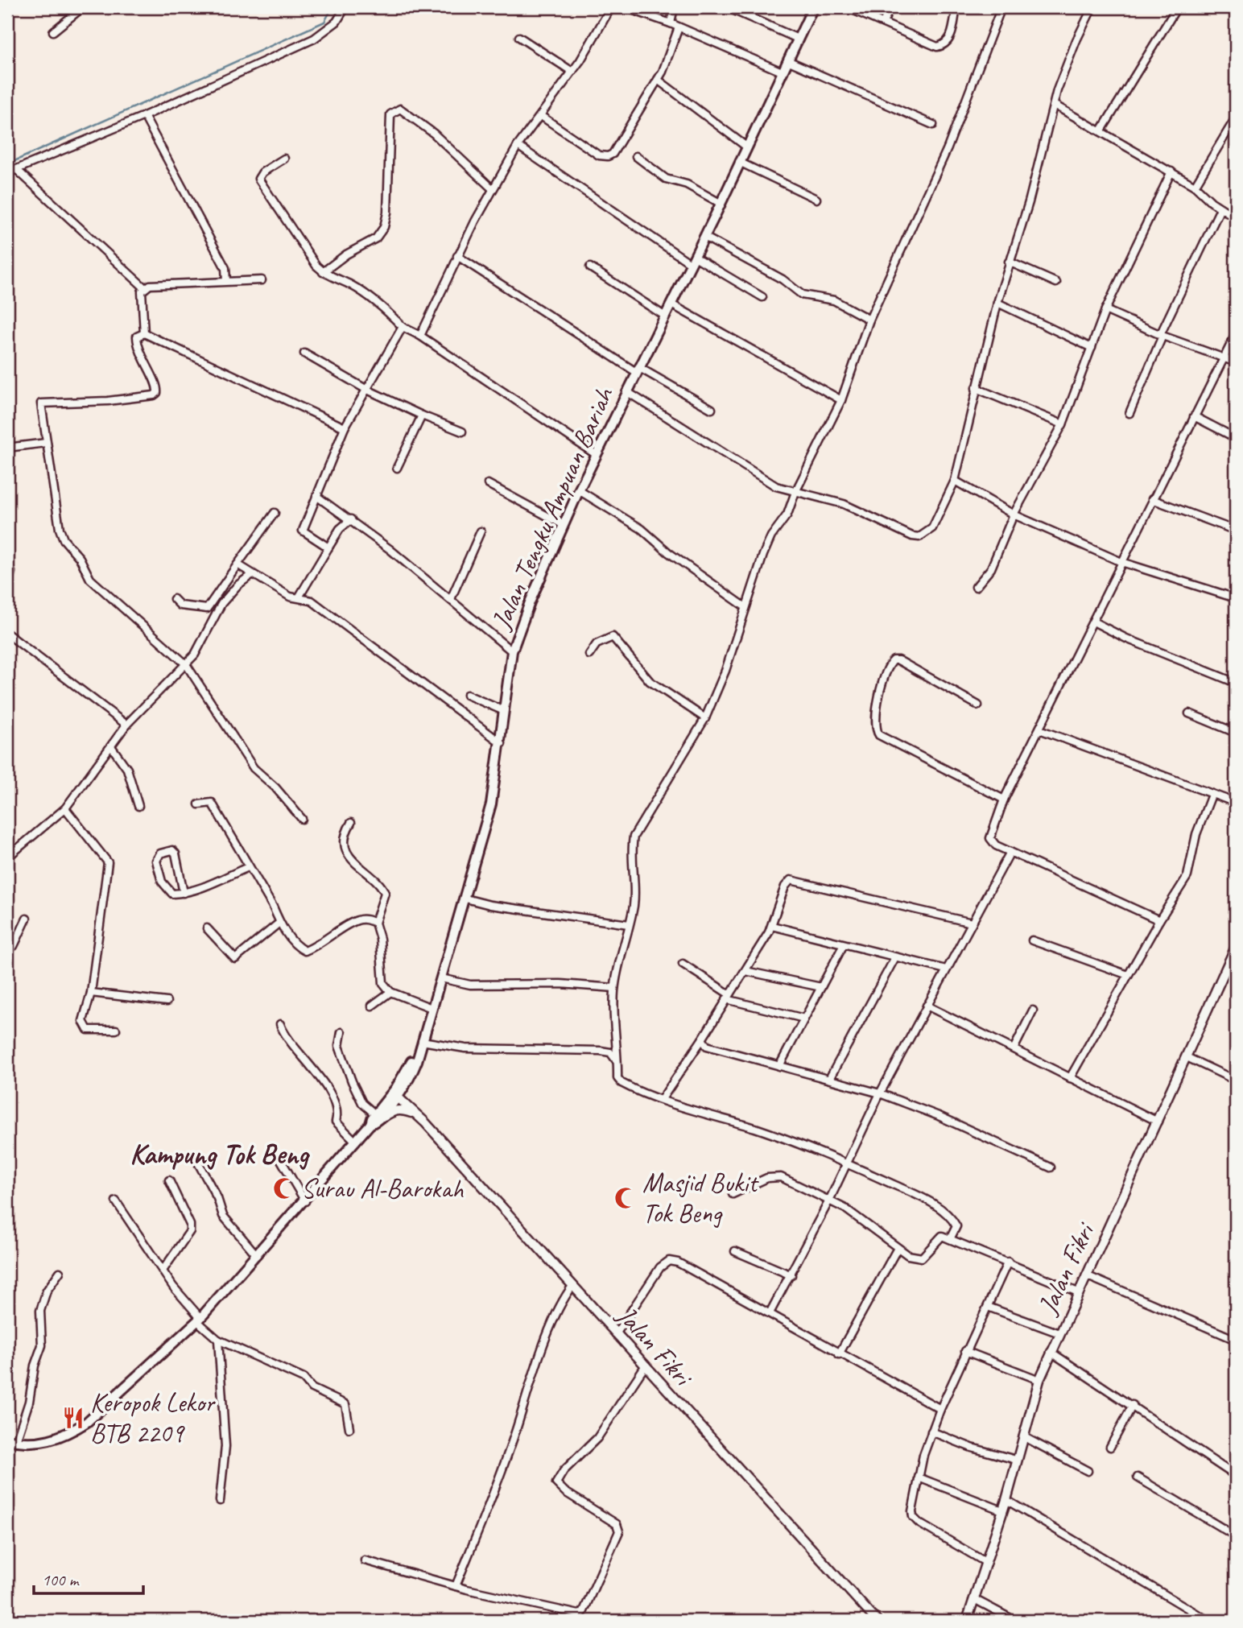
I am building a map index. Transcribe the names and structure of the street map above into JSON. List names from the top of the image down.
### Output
{
  "streets": {
    "main road": ["Jalan Tengku Ampuan Bariah"],
    "street": ["Jalan Fikri"]
  },
  "crossings": [
    ["Jalan Tengku Ampuan Bariah", "Jalan Fikri"]
  ],
  "districts": ["Kampung Tok Beng"],
  "places": {
    "mosque": ["Surau Al-Barokah", "Masjid Bukit Tok Beng"],
    "restaurant": ["Keropok Lekor BTB 2209"]
  },
  "scale_bar": "100 m"
}
